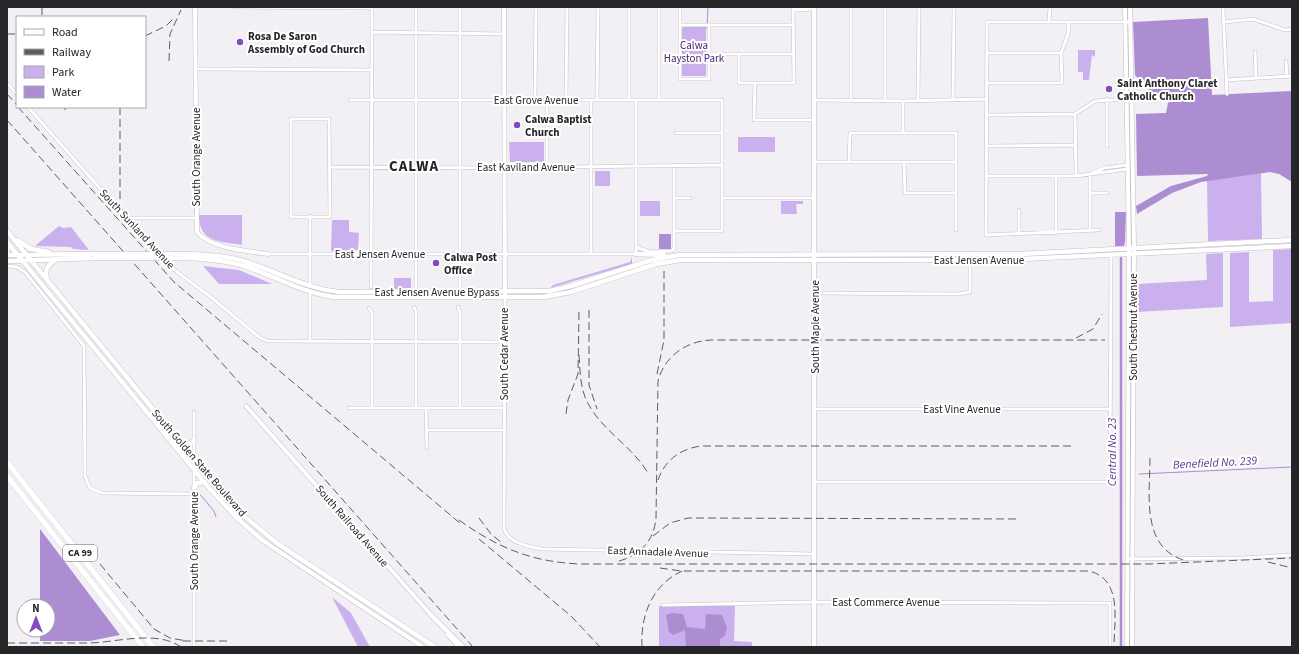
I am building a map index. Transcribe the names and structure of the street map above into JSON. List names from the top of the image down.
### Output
{
  "streets": {
    "highway": ["CA 99"],
    "main road": [
      "South Orange Avenue",
      "East Jensen Avenue",
      "East Jensen Avenue Bypass",
      "South Maple Avenue",
      "South Chestnut Avenue",
      "South Cedar Avenue",
      "South Golden State Boulevard",
      "South Railroad Avenue"
    ],
    "street": [
      "East Grove Avenue",
      "East Kaviland Avenue",
      "South Sunland Avenue",
      "East Vine Avenue",
      "East Annadale Avenue",
      "East Commerce Avenue"
    ]
  },
  "crossings": [
    ["East Grove Avenue", "South Cedar Avenue"],
    ["South Orange Avenue", "East Jensen Avenue"],
    ["South Orange Avenue", "South Golden State Boulevard"],
    ["East Kaviland Avenue", "South Cedar Avenue"],
    ["East Jensen Avenue", "East Jensen Avenue Bypass"],
    ["East Jensen Avenue", "South Maple Avenue"],
    ["East Jensen Avenue", "South Chestnut Avenue"],
    ["East Jensen Avenue", "South Cedar Avenue"],
    ["East Jensen Avenue Bypass", "South Cedar Avenue"],
    ["South Maple Avenue", "East Vine Avenue"],
    ["South Maple Avenue", "East Annadale Avenue"],
    ["South Maple Avenue", "East Commerce Avenue"],
    ["South Cedar Avenue", "East Annadale Avenue"]
  ],
  "districts": ["CALWA"],
  "water": ["Central No. 23", "Benefield No. 239"],
  "parks": ["Calwa Hayston Park"],
  "places": [
    "Rosa De Saron Assembly of God Church",
    "Saint Anthony Claret Catholic Church",
    "Calwa Baptist Church",
    "Calwa Post Office"
  ],
  "legend": [
    "Road",
    "Railway",
    "Park",
    "Water"
  ],
  "north": "top"
}
